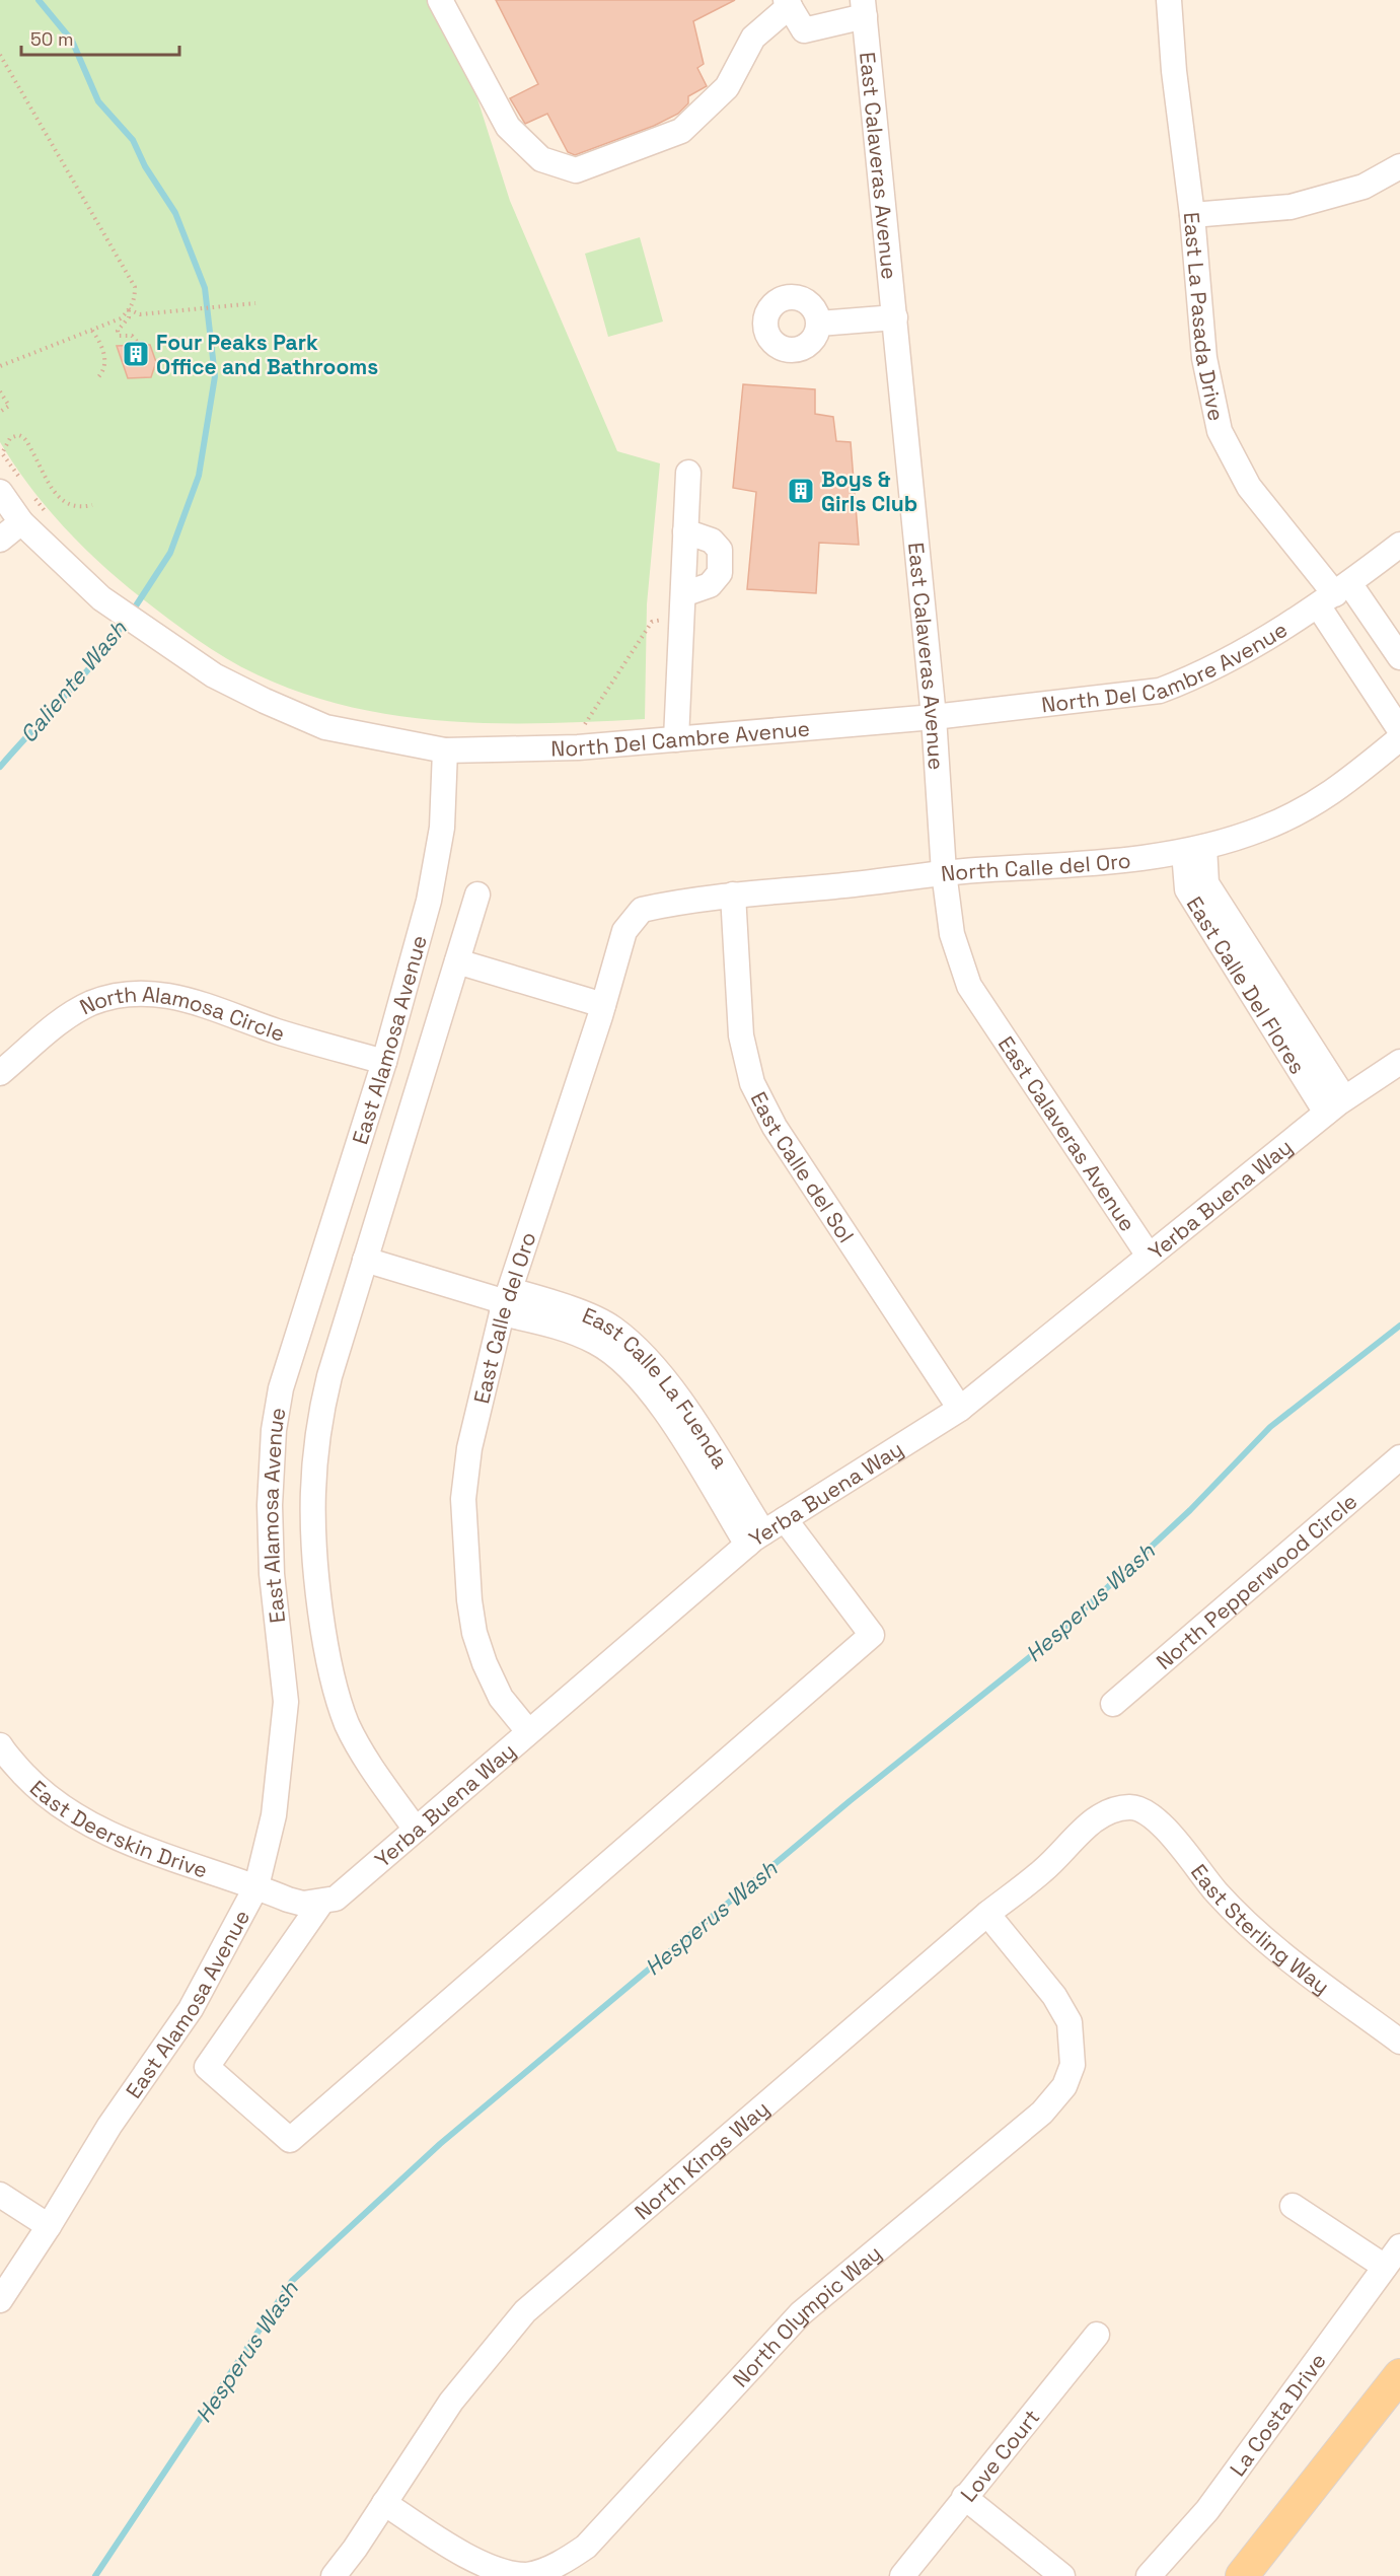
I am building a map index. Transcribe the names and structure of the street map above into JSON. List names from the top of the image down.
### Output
{
  "streets": {
    "street": [
      "East Calaveras Avenue",
      "East La Pasada Drive",
      "North Del Cambre Avenue",
      "North Calle del Oro",
      "East Calle Del Flores",
      "North Alamosa Circle",
      "East Alamosa Avenue",
      "East Calle del Sol",
      "Yerba Buena Way",
      "East Calle del Oro",
      "East Calle La Fuenda",
      "North Pepperwood Circle",
      "East Deerskin Drive",
      "East Sterling Way",
      "North Kings Way",
      "North Olympic Way",
      "La Costa Drive",
      "Love Court"
    ]
  },
  "crossings": [
    ["East Calaveras Avenue", "North Del Cambre Avenue"],
    ["East Calaveras Avenue", "North Calle del Oro"],
    ["East Calaveras Avenue", "Yerba Buena Way"],
    ["East La Pasada Drive", "North Del Cambre Avenue"],
    ["North Del Cambre Avenue", "East Alamosa Avenue"],
    ["North Calle del Oro", "East Calle Del Flores"],
    ["North Calle del Oro", "East Calle del Sol"],
    ["North Calle del Oro", "East Calle del Oro"],
    ["East Calle Del Flores", "Yerba Buena Way"],
    ["North Alamosa Circle", "East Alamosa Avenue"],
    ["East Alamosa Avenue", "East Deerskin Drive"],
    ["East Calle del Sol", "Yerba Buena Way"],
    ["Yerba Buena Way", "East Calle del Oro"],
    ["Yerba Buena Way", "East Calle La Fuenda"],
    ["East Calle del Oro", "East Calle La Fuenda"],
    ["East Sterling Way", "North Kings Way"],
    ["North Kings Way", "North Olympic Way"]
  ],
  "water": ["Caliente Wash", "Hesperus Wash"],
  "places": {
    "building": ["Four Peaks Park Office and Bathrooms", "Boys & Girls Club"]
  },
  "scale_bar": "50 m"
}
